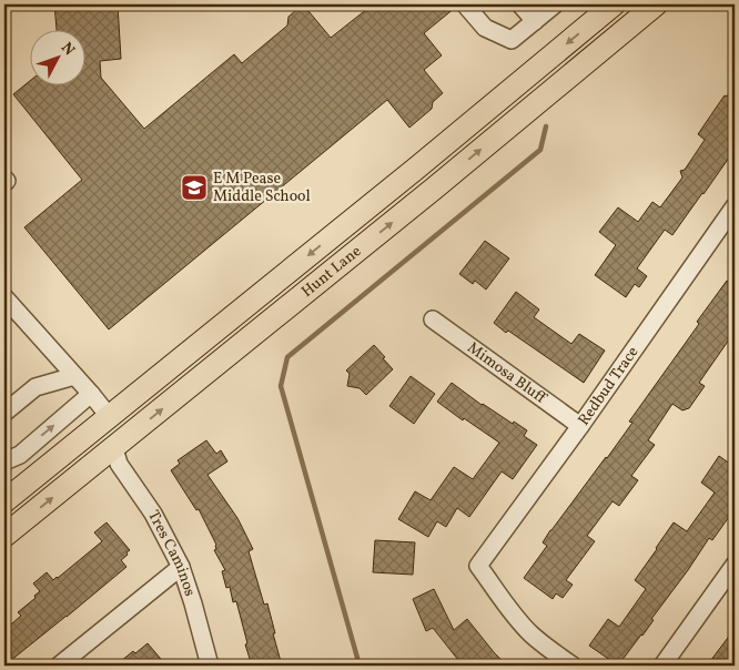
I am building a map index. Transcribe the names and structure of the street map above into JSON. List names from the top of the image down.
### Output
{
  "streets": {
    "main road": ["Hunt Lane"],
    "street": ["Mimosa Bluff", "Redbud Trace", "Tres Caminos"]
  },
  "crossings": [
    ["Hunt Lane", "Tres Caminos"],
    ["Mimosa Bluff", "Redbud Trace"]
  ],
  "places": {
    "school or university": ["E M Pease Middle School"]
  },
  "north": "top right"
}
